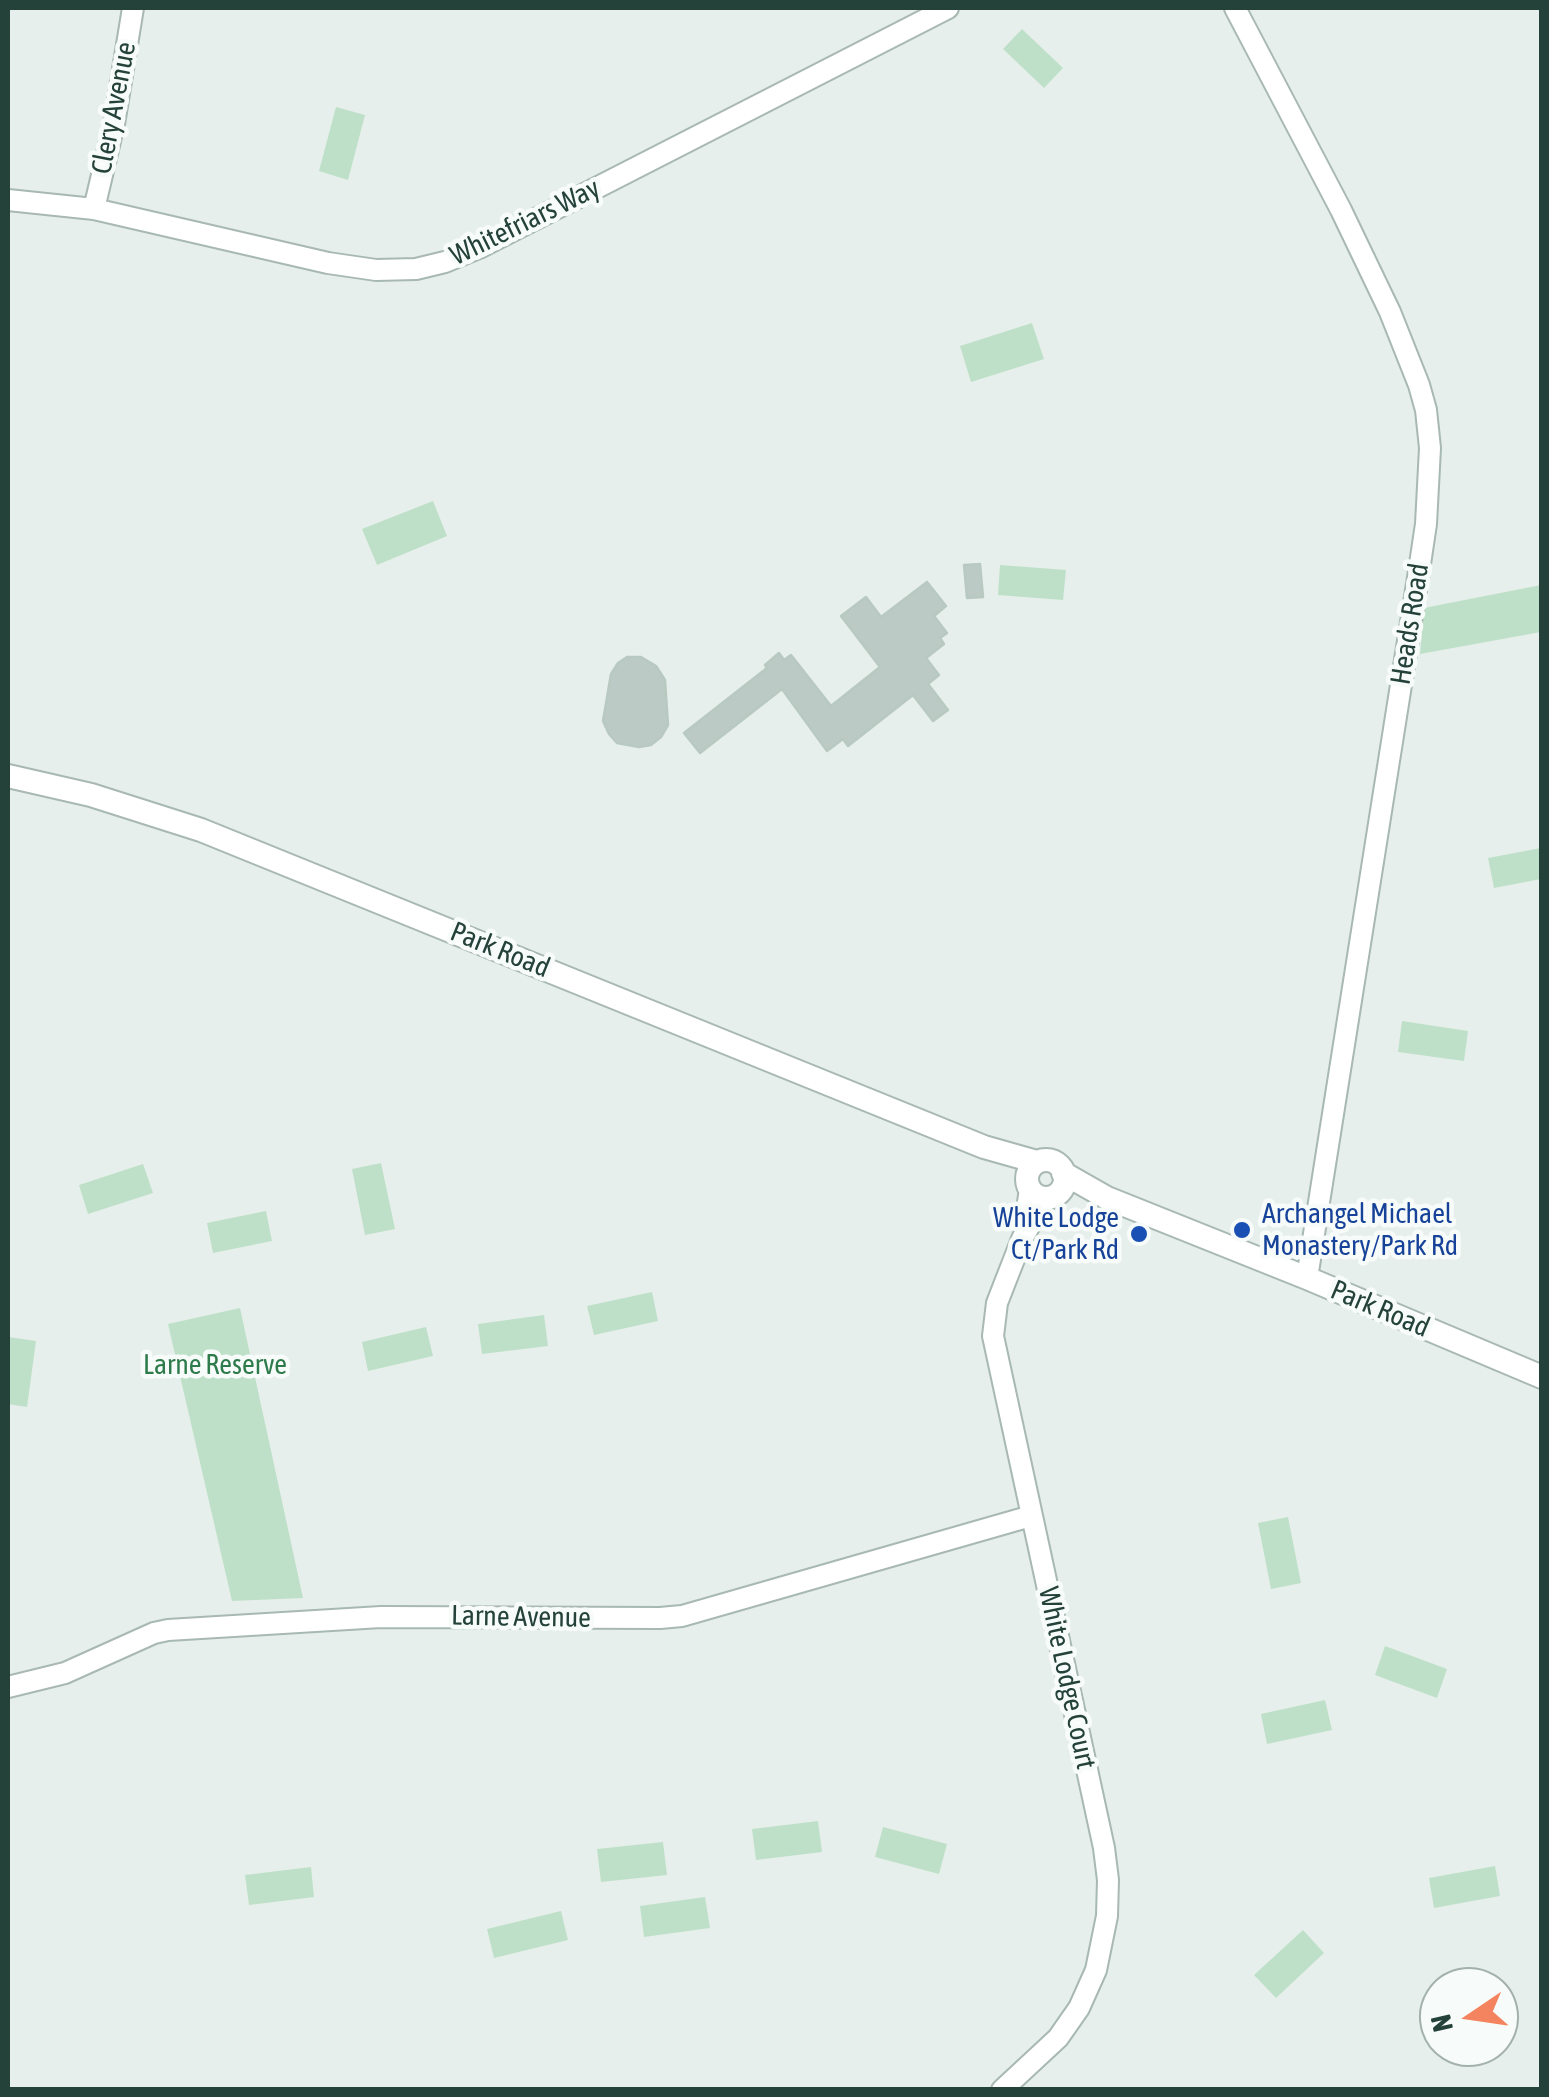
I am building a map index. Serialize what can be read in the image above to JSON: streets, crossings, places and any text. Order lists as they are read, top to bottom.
{
  "streets": {
    "street": [
      "Clery Avenue",
      "Whitefriars Way",
      "Heads Road",
      "Park Road",
      "Larne Avenue",
      "White Lodge Court"
    ]
  },
  "crossings": [
    ["Clery Avenue", "Whitefriars Way"],
    ["Heads Road", "Park Road"],
    ["Park Road", "White Lodge Court"],
    ["Larne Avenue", "White Lodge Court"]
  ],
  "parks": ["Larne Reserve"],
  "places": ["Archangel Michael Monastery/Park Rd", "White Lodge Ct/Park Rd"],
  "north": "left"
}
